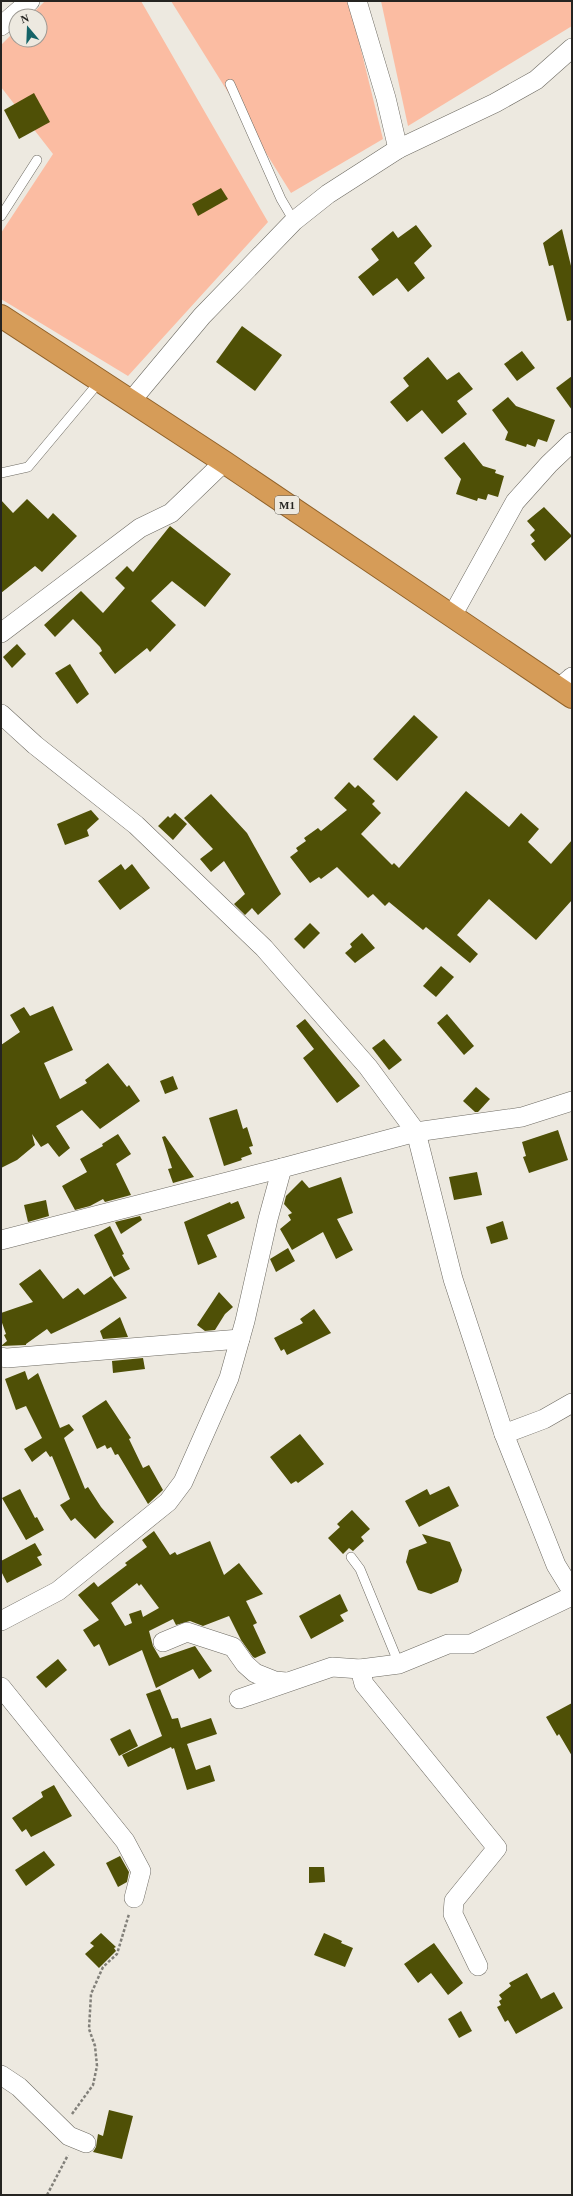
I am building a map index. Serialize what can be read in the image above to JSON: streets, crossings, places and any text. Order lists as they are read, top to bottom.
{
  "streets": {
    "highway": ["M1"]
  },
  "north": "top"
}
